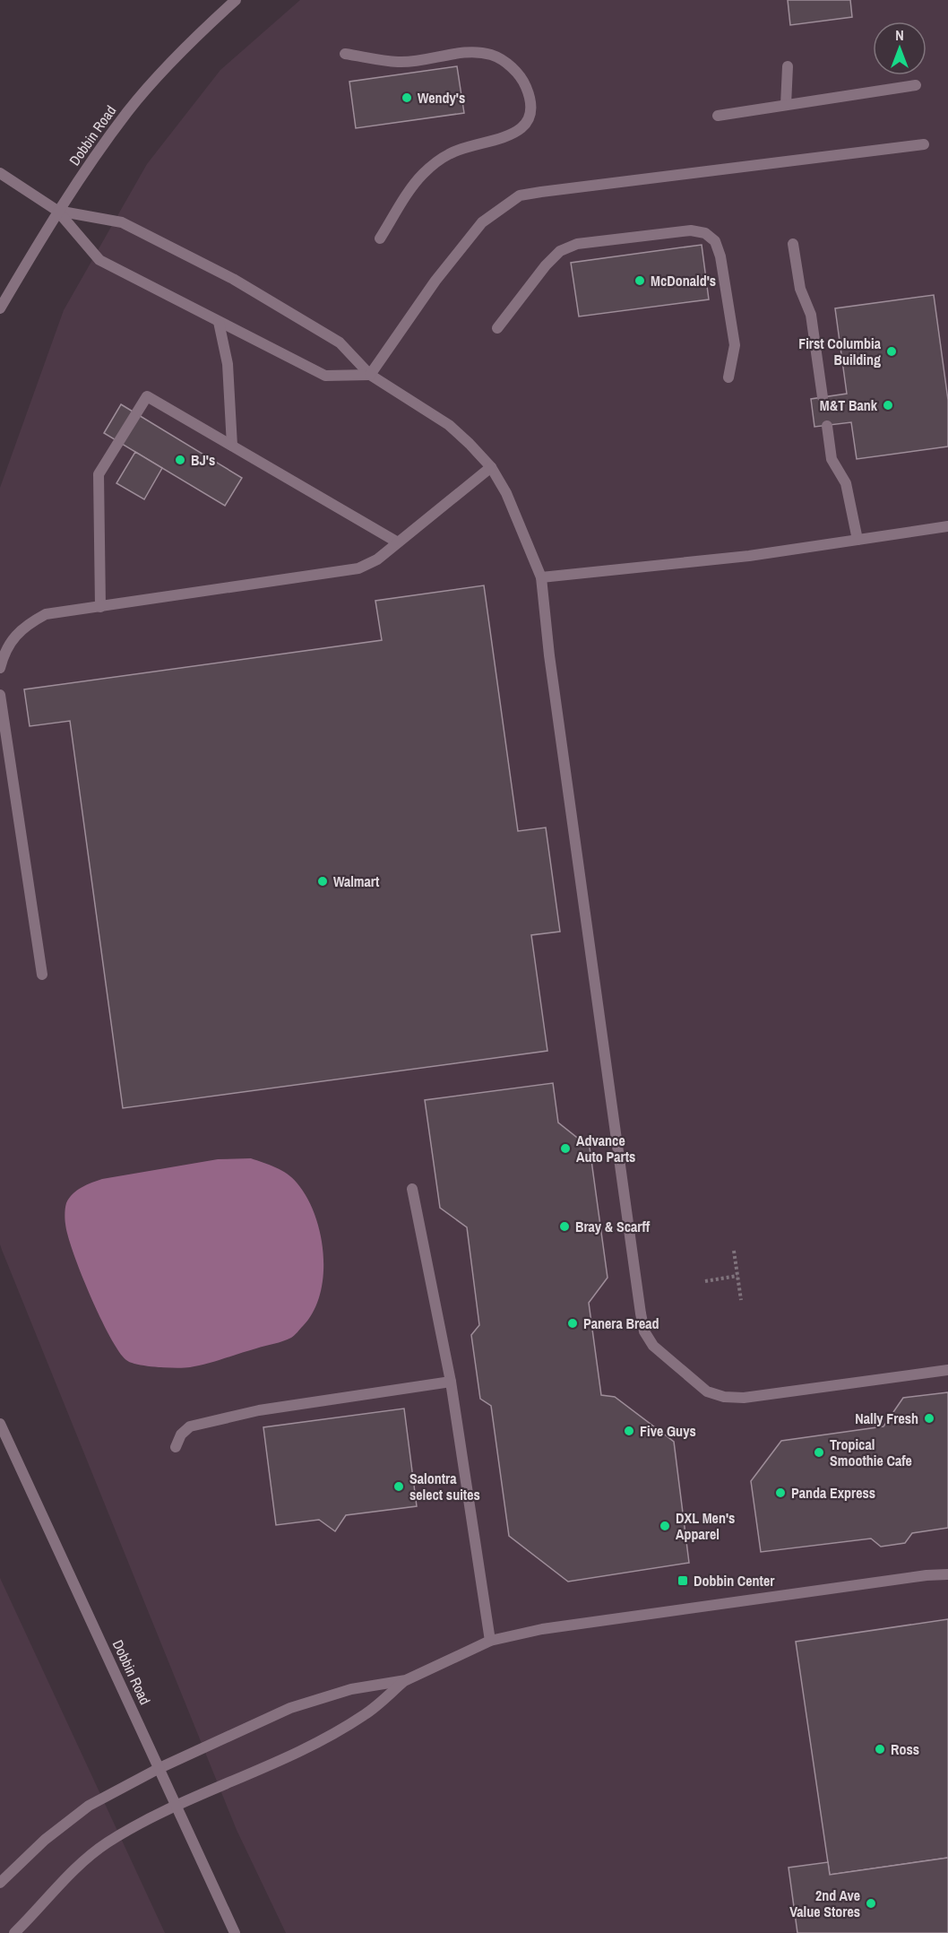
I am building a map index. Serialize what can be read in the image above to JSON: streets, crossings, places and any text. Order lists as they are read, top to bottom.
{
  "streets": {
    "street": ["Dobbin Road"]
  },
  "places": {
    "other": [
      "Wendy's",
      "McDonald's",
      "First Columbia Building",
      "M&T Bank",
      "BJ's",
      "Walmart",
      "Advance Auto Parts",
      "Bray & Scarff",
      "Panera Bread",
      "Nally Fresh",
      "Five Guys",
      "Tropical Smoothie Cafe",
      "Salontra select suites",
      "Panda Express",
      "DXL Men's Apparel",
      "Ross",
      "2nd Ave Value Stores"
    ],
    "transit": ["Dobbin Center"]
  },
  "north": "top"
}
